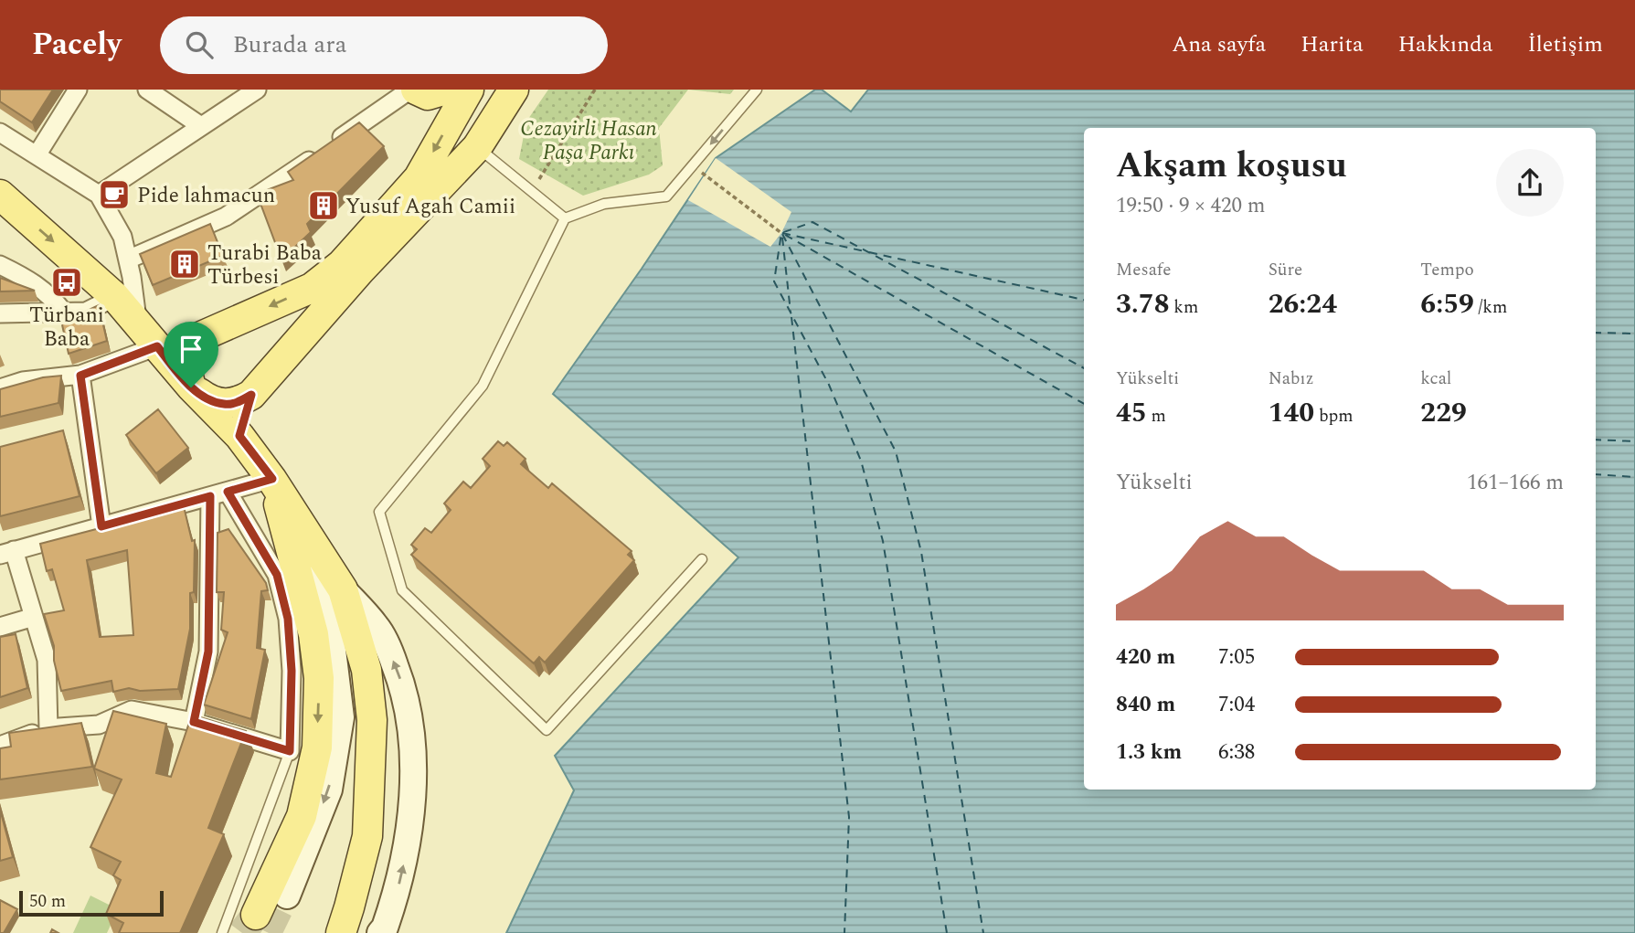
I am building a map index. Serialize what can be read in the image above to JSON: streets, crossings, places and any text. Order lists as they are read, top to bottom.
{
  "parks": ["Cezayirli Hasan Paşa Parkı"],
  "places": {
    "cafe": ["Pide lahmacun"],
    "building": ["Yusuf Agah Camii", "Turabi Baba Türbesi"],
    "bus stop": ["Türbani Baba"]
  },
  "scale_bar": "50 m",
  "page": {
    "header": "Pacely",
    "search": "Burada ara",
    "nav": [
      "Ana sayfa",
      "Harita",
      "Hakkında",
      "İletişim"
    ],
    "heading": ["Akşam koşusu", "19:50 · 9 × 420 m"],
    "stats": [
      ["Mesafe", "3.78 km"],
      ["Süre", "26:24"],
      ["Tempo", "6:59 /km"],
      ["Yükselti", "45 m"],
      ["Nabız", "140 bpm"],
      ["kcal", "229"]
    ],
    "chart": ["Yükselti", "161–166 m"],
    "list": [
      {
        "name": "420 m",
        "note": "7:05"
      },
      {
        "name": "840 m",
        "note": "7:04"
      },
      {
        "name": "1.3 km",
        "note": "6:38"
      }
    ],
    "scale": "50 m"
  }
}
